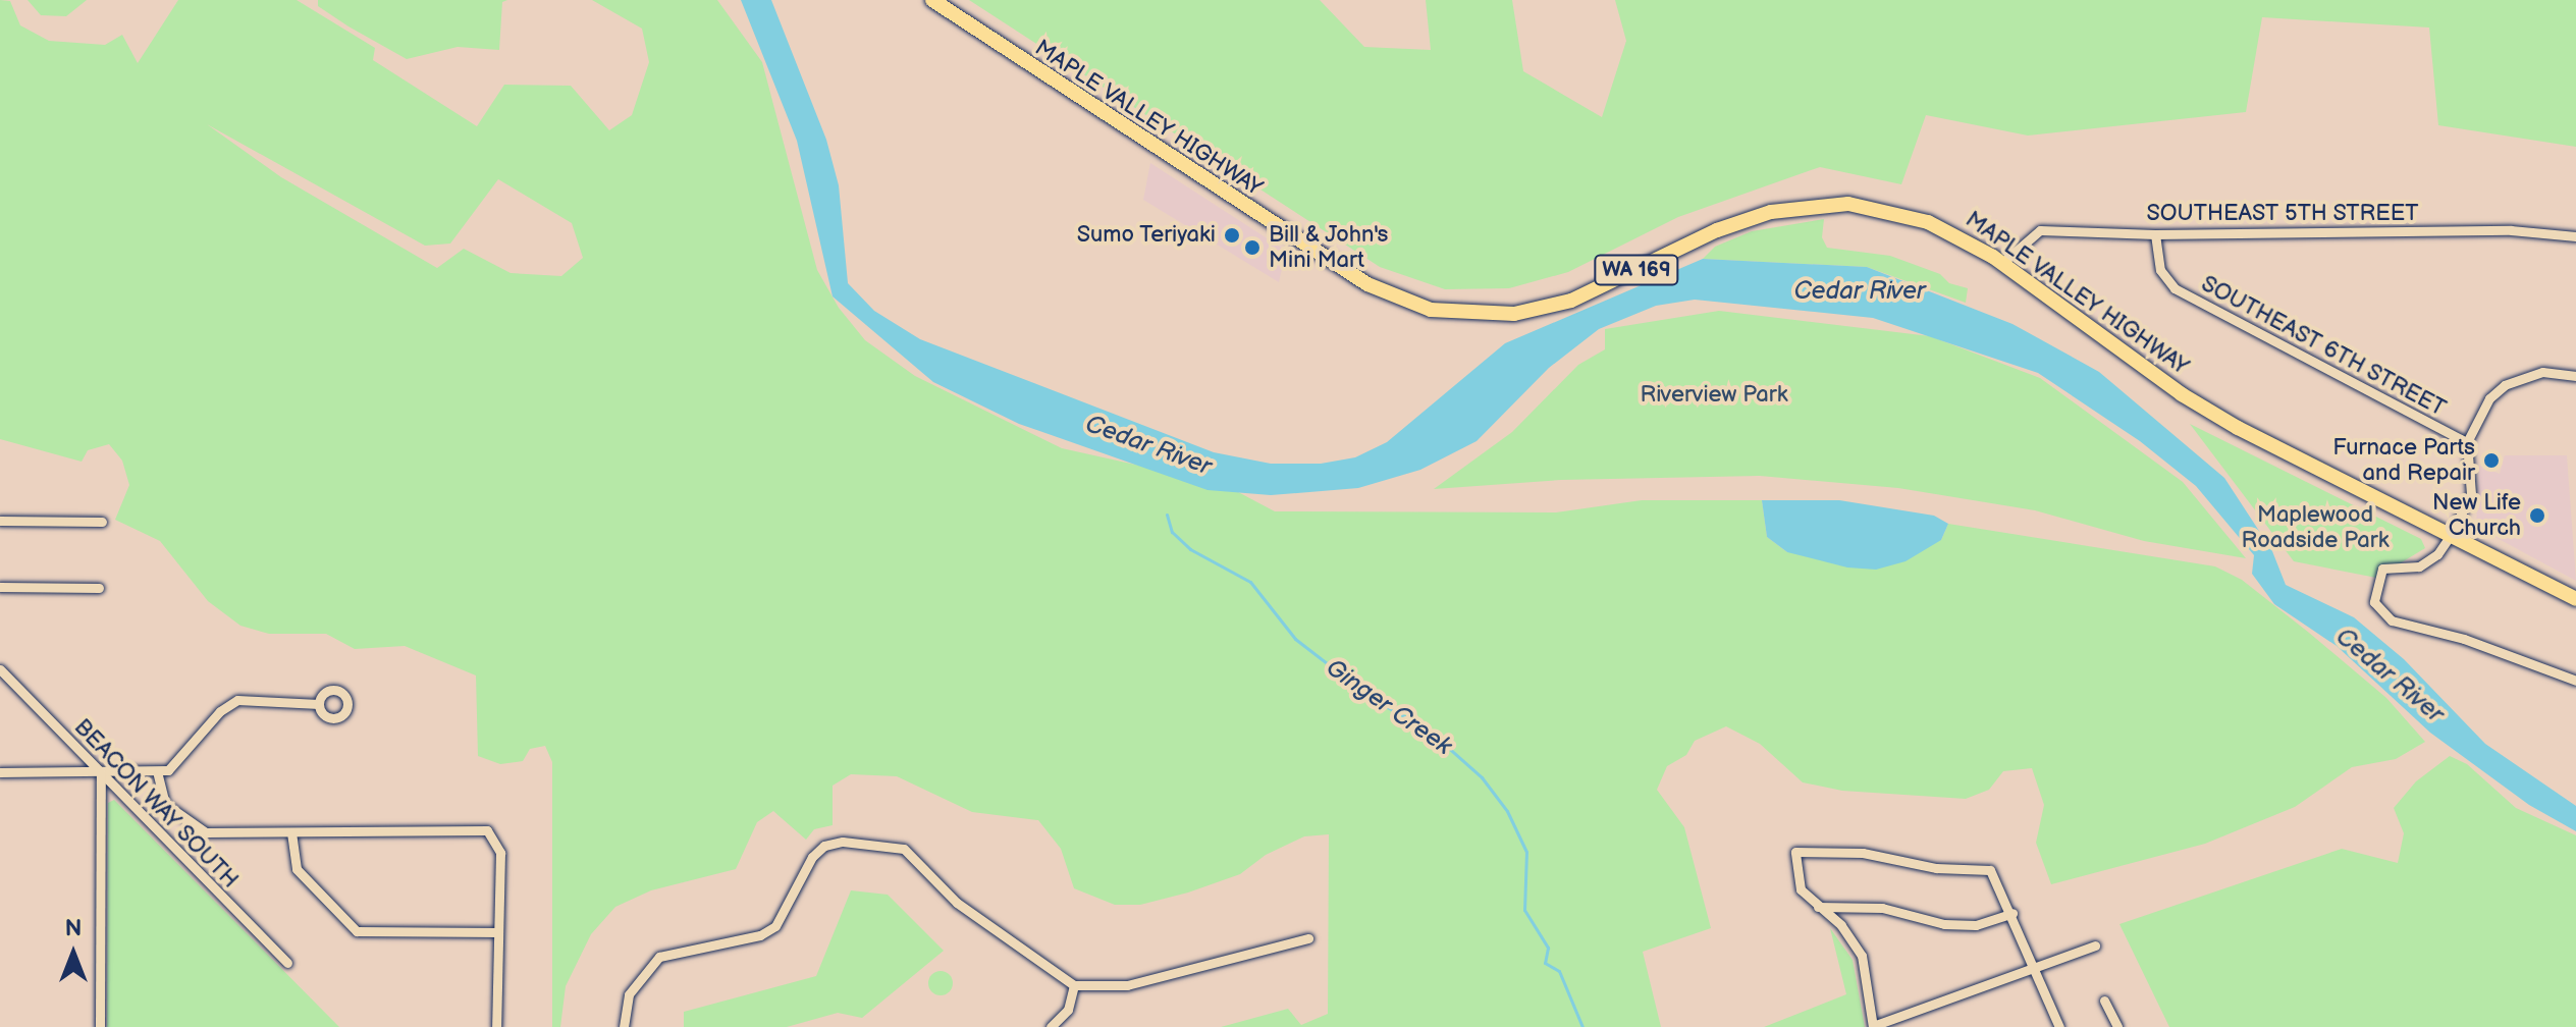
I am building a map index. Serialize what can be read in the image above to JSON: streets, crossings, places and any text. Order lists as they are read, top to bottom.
{
  "streets": {
    "main road": ["MAPLE VALLEY HIGHWAY", "WA 169"],
    "street": ["SOUTHEAST 5TH STREET", "SOUTHEAST 6TH STREET", "BEACON WAY SOUTH"]
  },
  "crossings": [
    ["MAPLE VALLEY HIGHWAY", "SOUTHEAST 5TH STREET"],
    ["SOUTHEAST 5TH STREET", "SOUTHEAST 6TH STREET"]
  ],
  "water": ["Cedar River", "Ginger Creek"],
  "parks": ["Riverview Park", "Maplewood Roadside Park"],
  "places": [
    "Sumo Teriyaki",
    "Bill & John's Mini Mart",
    "Furnace Parts and Repair",
    "New Life Church"
  ],
  "north": "top"
}
